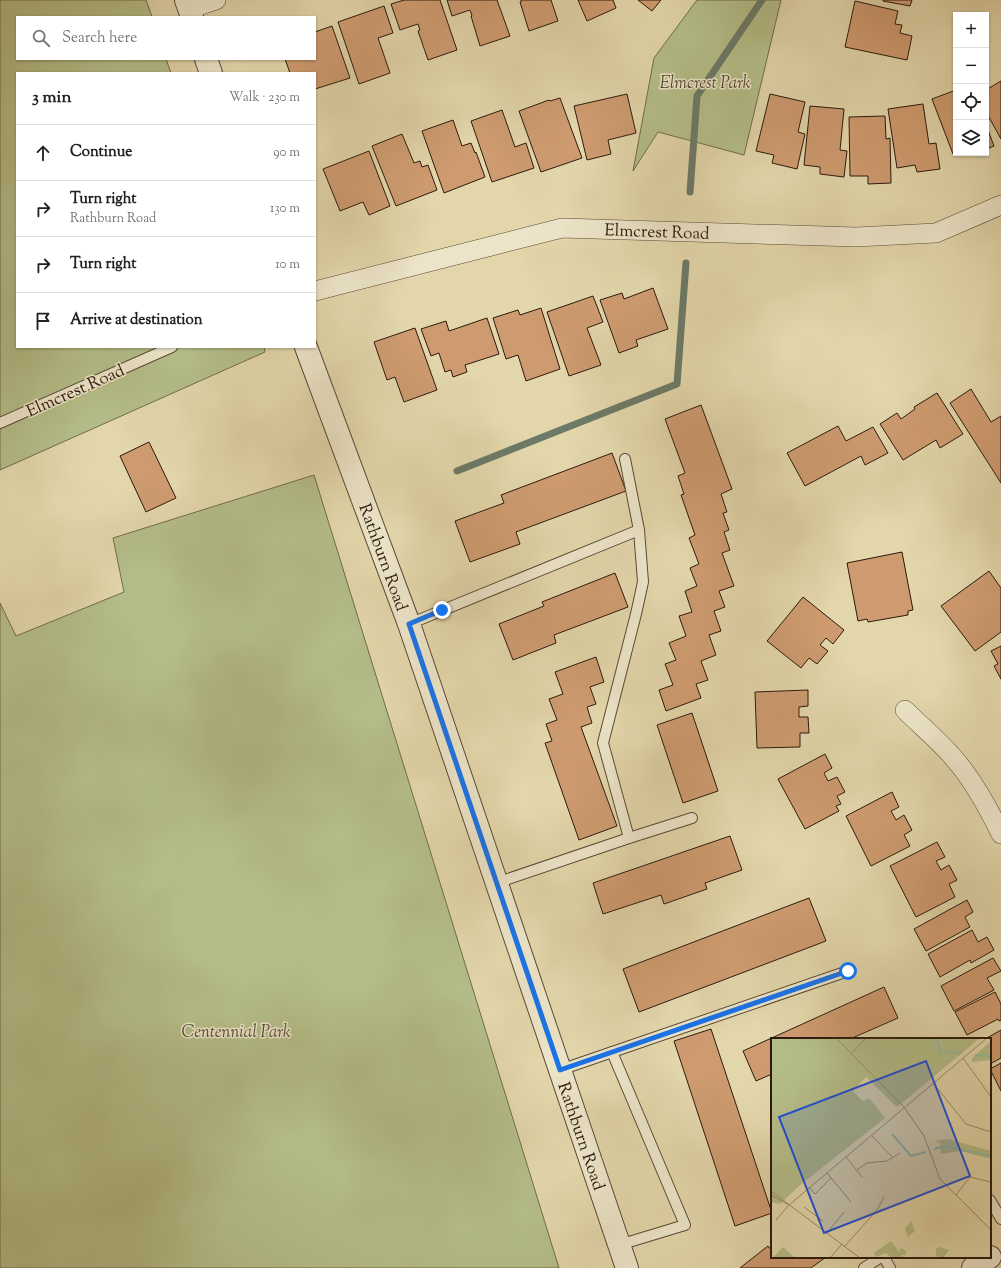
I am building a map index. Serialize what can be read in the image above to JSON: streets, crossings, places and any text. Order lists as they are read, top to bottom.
{
  "streets": {
    "street": ["Elmcrest Road", "Rathburn Road"]
  },
  "parks": ["Elmcrest Park", "Centennial Park"],
  "page": {
    "map_buttons": ["+", "−"],
    "search": "Search here",
    "heading": ["3 min", "Walk · 230 m"],
    "list": [
      ["Continue", "90 m"],
      ["Turn right", "Rathburn Road", "130 m"],
      ["Turn right", "10 m"],
      "Arrive at destination"
    ]
  }
}
